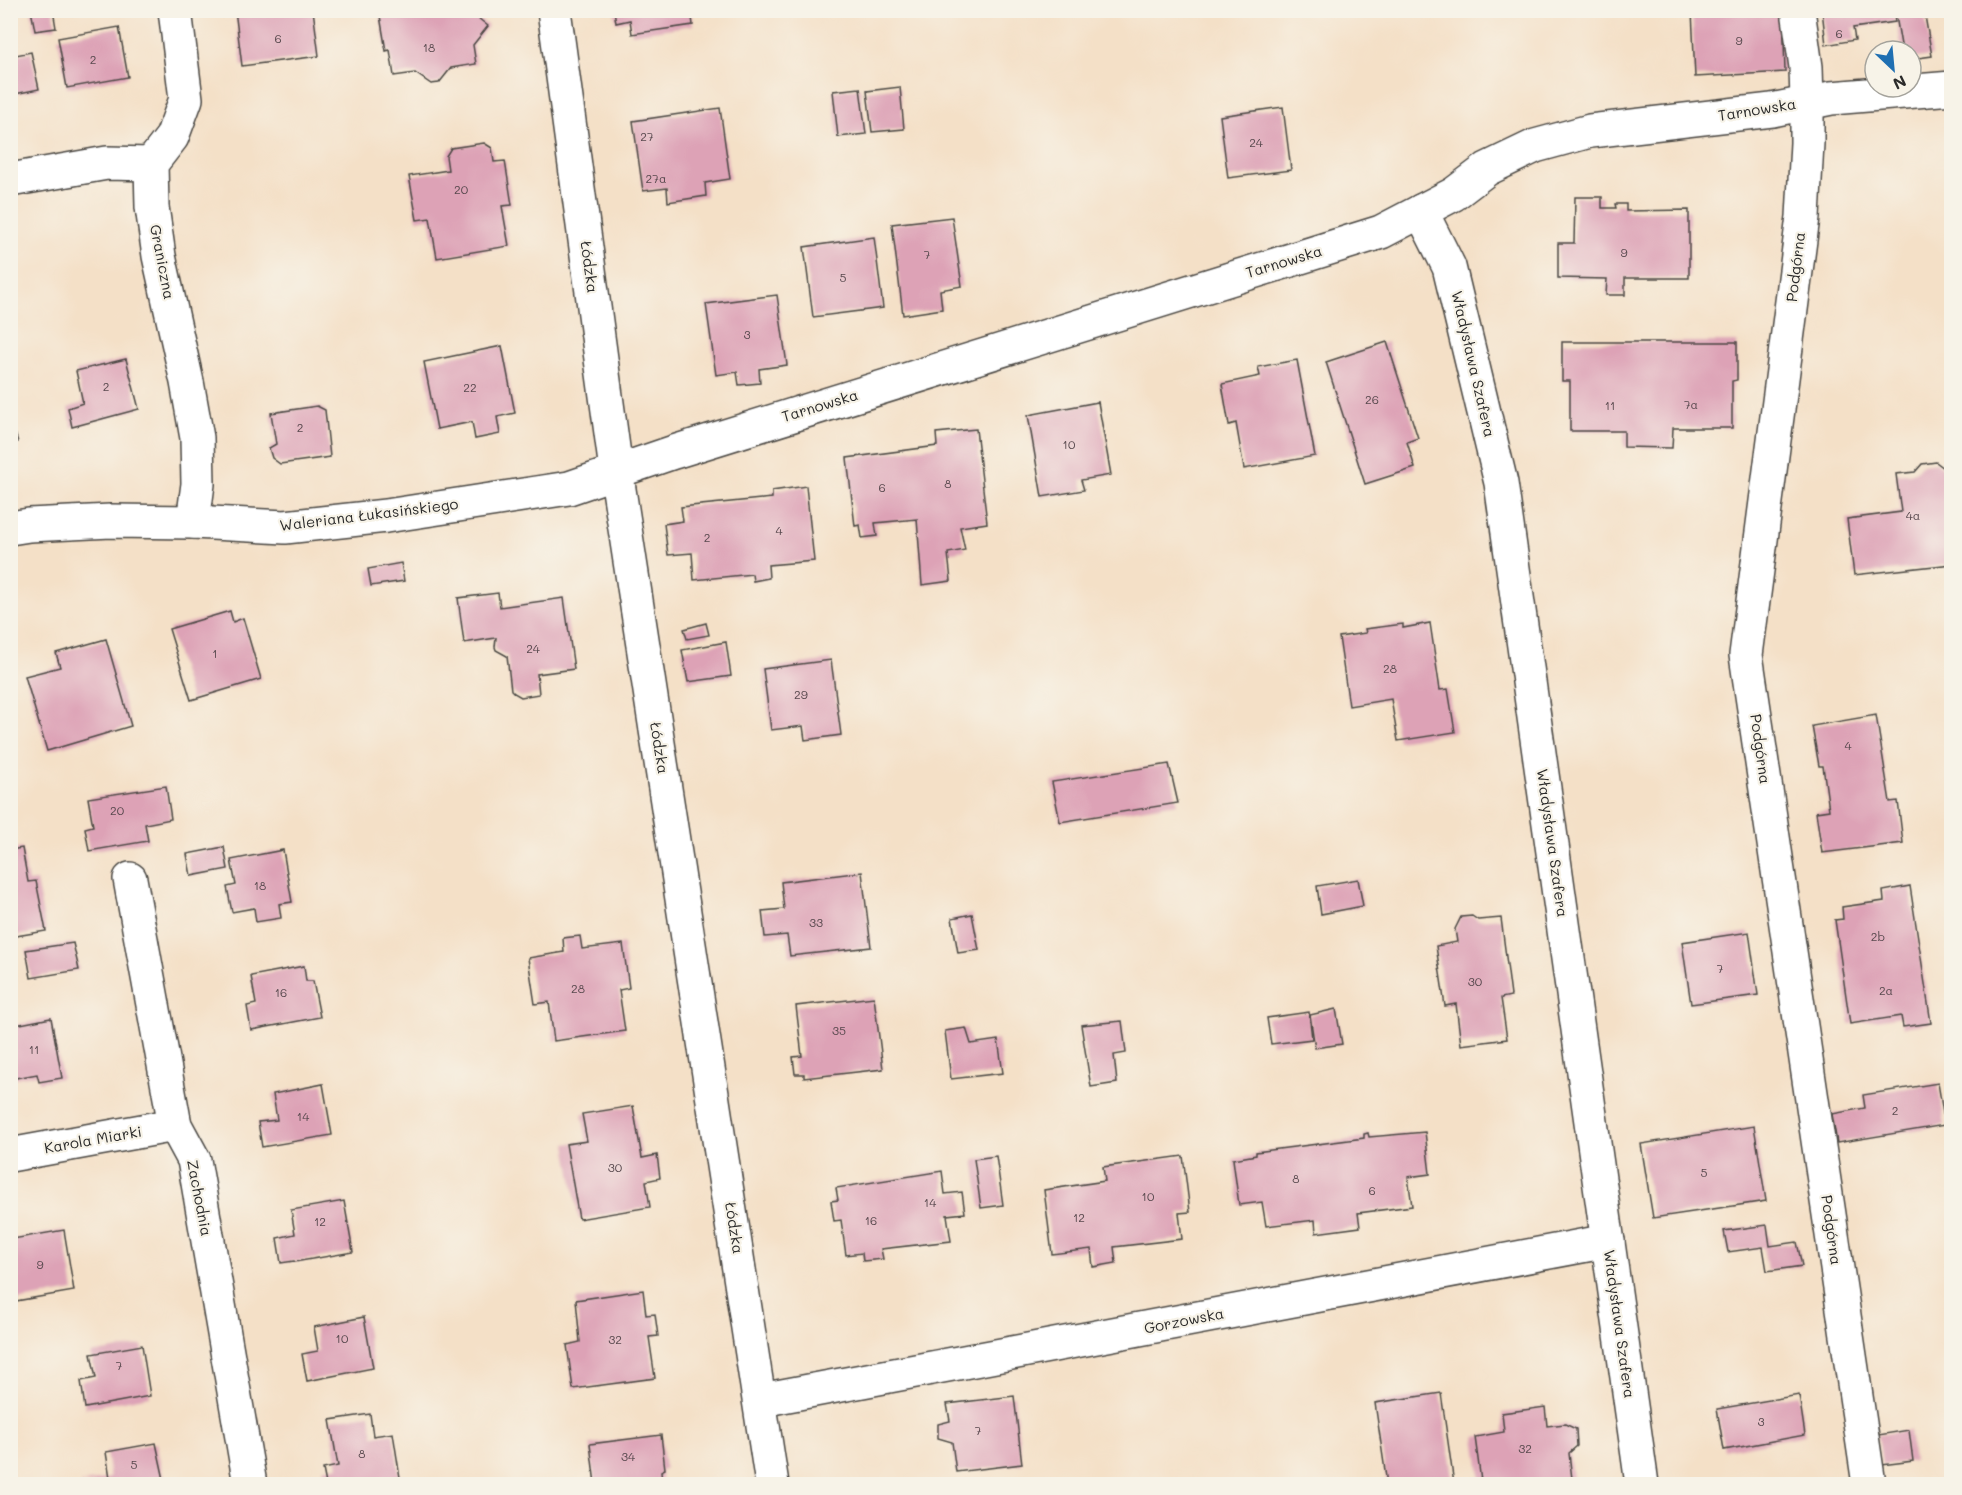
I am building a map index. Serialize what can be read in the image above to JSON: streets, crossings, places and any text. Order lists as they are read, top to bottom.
{
  "streets": {
    "street": [
      "Tarnowska",
      "Graniczna",
      "Łódzka",
      "Podgórna",
      "Władysława Szafera",
      "Waleriana Łukasińskiego",
      "Karola Miarki",
      "Zachodnia",
      "Gorzowska"
    ]
  },
  "crossings": [
    ["Tarnowska", "Łódzka"],
    ["Tarnowska", "Podgórna"],
    ["Tarnowska", "Władysława Szafera"],
    ["Tarnowska", "Waleriana Łukasińskiego"],
    ["Graniczna", "Waleriana Łukasińskiego"],
    ["Łódzka", "Waleriana Łukasińskiego"],
    ["Łódzka", "Gorzowska"],
    ["Władysława Szafera", "Gorzowska"],
    ["Karola Miarki", "Zachodnia"]
  ],
  "house_numbers": [
    "6",
    "6",
    "9",
    "18",
    "2",
    "27",
    "24",
    "27a",
    "20",
    "9",
    "7",
    "5",
    "3",
    "2",
    "22",
    "26",
    "7a",
    "11",
    "2",
    "10",
    "8",
    "6",
    "4a",
    "4",
    "2",
    "24",
    "1",
    "28",
    "29",
    "4",
    "20",
    "18",
    "33",
    "2b",
    "7",
    "30",
    "28",
    "2a",
    "16",
    "35",
    "11",
    "2",
    "14",
    "30",
    "5",
    "8",
    "6",
    "10",
    "14",
    "12",
    "16",
    "12",
    "9",
    "10",
    "32",
    "7",
    "3",
    "7",
    "32",
    "8",
    "34",
    "5"
  ],
  "north": "bottom right"
}
